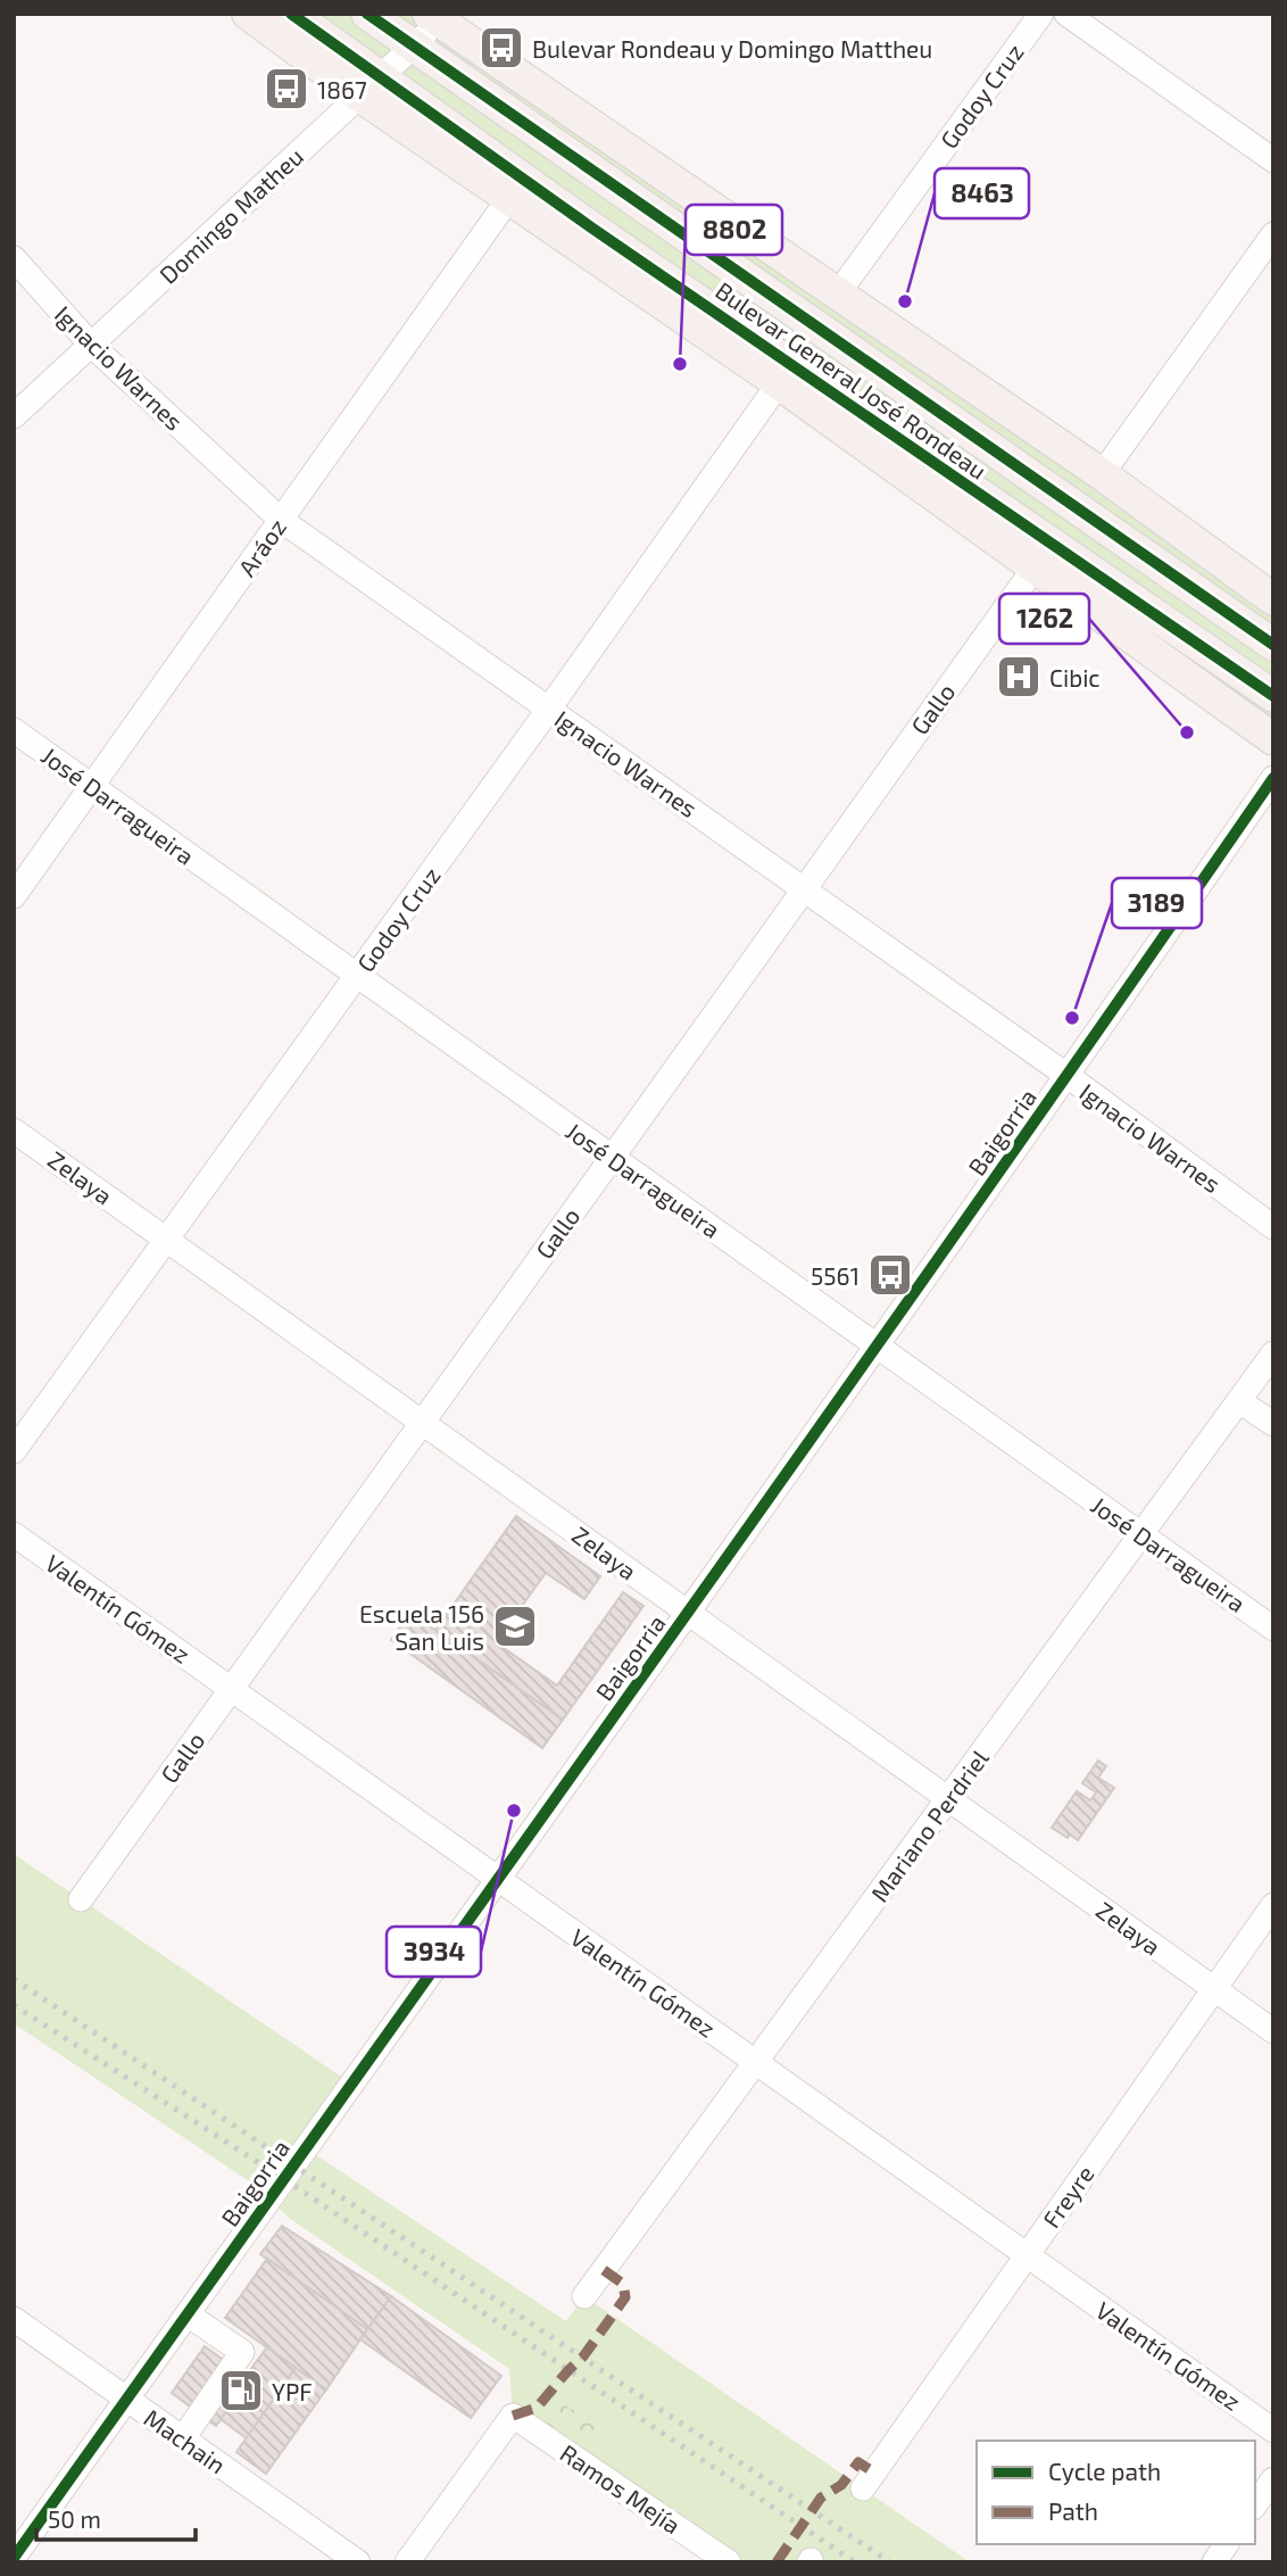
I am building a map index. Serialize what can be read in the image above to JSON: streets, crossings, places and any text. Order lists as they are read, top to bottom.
{
  "streets": {
    "main road": ["Bulevar General José Rondeau"],
    "street": [
      "Godoy Cruz",
      "Domingo Matheu",
      "Ignacio Warnes",
      "Aráoz",
      "Gallo",
      "José Darragueira",
      "Baigorria",
      "Zelaya",
      "Valentín Gómez",
      "Mariano Perdriel",
      "Freyre",
      "Machain",
      "Ramos Mejía"
    ]
  },
  "crossings": [
    ["Godoy Cruz", "Ignacio Warnes"],
    ["Godoy Cruz", "Bulevar General José Rondeau"],
    ["Godoy Cruz", "José Darragueira"],
    ["Godoy Cruz", "Zelaya"],
    ["Domingo Matheu", "Ignacio Warnes"],
    ["Domingo Matheu", "Bulevar General José Rondeau"],
    ["Ignacio Warnes", "Aráoz"],
    ["Ignacio Warnes", "Gallo"],
    ["Ignacio Warnes", "Baigorria"],
    ["Bulevar General José Rondeau", "Aráoz"],
    ["Bulevar General José Rondeau", "Gallo"],
    ["Aráoz", "José Darragueira"],
    ["Gallo", "José Darragueira"],
    ["Gallo", "Zelaya"],
    ["Gallo", "Valentín Gómez"],
    ["José Darragueira", "Baigorria"],
    ["José Darragueira", "Mariano Perdriel"],
    ["Baigorria", "Zelaya"],
    ["Baigorria", "Valentín Gómez"],
    ["Baigorria", "Machain"],
    ["Zelaya", "Mariano Perdriel"],
    ["Zelaya", "Freyre"],
    ["Valentín Gómez", "Mariano Perdriel"],
    ["Valentín Gómez", "Freyre"]
  ],
  "places": {
    "bus stop": ["Bulevar Rondeau y Domingo Mattheu", "1867", "5561"],
    "other": [
      "8463",
      "8802",
      "1262",
      "3189",
      "3934"
    ],
    "hospital": ["Cibic"],
    "school or university": ["Escuela 156 San Luis"],
    "fuel station": ["YPF"]
  },
  "legend": ["Cycle path", "Path"],
  "scale_bar": "50 m"
}
